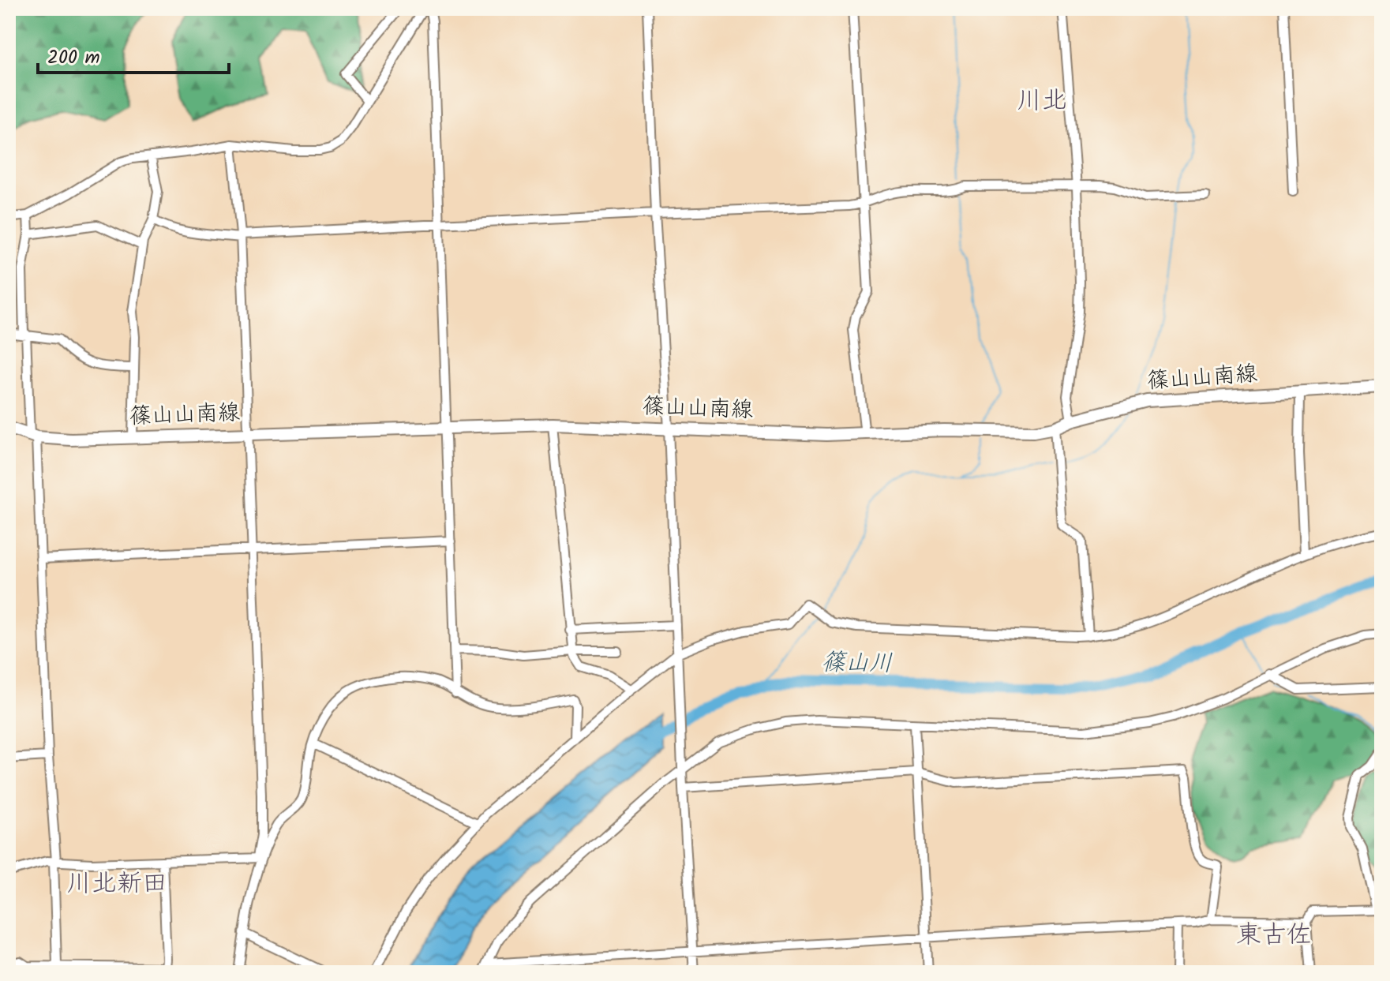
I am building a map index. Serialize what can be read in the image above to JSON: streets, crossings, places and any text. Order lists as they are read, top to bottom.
{
  "streets": {
    "main road": ["篠山山南線"]
  },
  "districts": ["川北", "川北新田", "東古佐"],
  "water": ["篠山川"],
  "scale_bar": "200 m"
}
